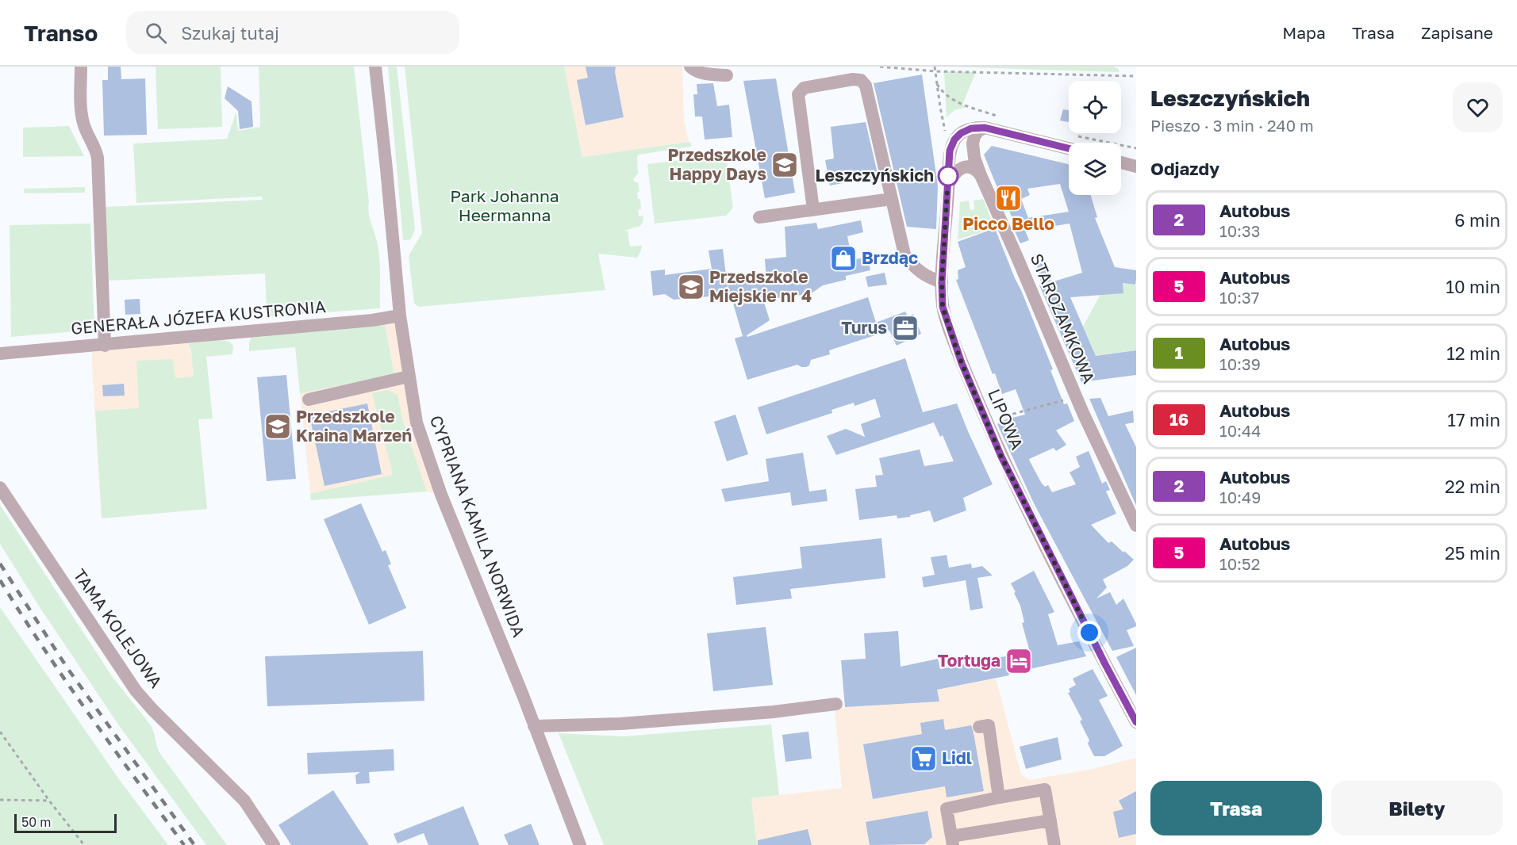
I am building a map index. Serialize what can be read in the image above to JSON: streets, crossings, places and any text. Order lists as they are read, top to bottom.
{
  "streets": {
    "street": [
      "GENERAŁA JÓZEFA KUSTRONIA",
      "STAROZAMKOWA",
      "LIPOWA",
      "CYPRIANA KAMILA NORWIDA",
      "TAMA KOLEJOWA"
    ]
  },
  "crossings": [
    ["GENERAŁA JÓZEFA KUSTRONIA", "CYPRIANA KAMILA NORWIDA"]
  ],
  "parks": ["Park Johanna Heermanna"],
  "places": {
    "school or university": ["Przedszkole Happy Days", "Przedszkole Miejskie nr 4", "Przedszkole Kraina Marzeń"],
    "other": ["Leszczyńskich"],
    "restaurant": ["Picco Bello"],
    "shop": ["Brzdąc"],
    "office": ["Turus"],
    "hotel": ["Tortuga"],
    "supermarket": ["Lidl"]
  },
  "lines": ["bus line 2"],
  "scale_bar": "50 m",
  "page": {
    "header": "Transo",
    "search": "Szukaj tutaj",
    "nav": ["Mapa", "Trasa", "Zapisane"],
    "heading": [
      ["Leszczyńskich", "Pieszo · 3 min · 240 m"],
      "Odjazdy"
    ],
    "list": [
      {
        "mark": "2",
        "name": "Autobus",
        "note": "10:33",
        "value": "6 min"
      },
      {
        "mark": "5",
        "name": "Autobus",
        "note": "10:37",
        "value": "10 min"
      },
      {
        "mark": "1",
        "name": "Autobus",
        "note": "10:39",
        "value": "12 min"
      },
      {
        "mark": "16",
        "name": "Autobus",
        "note": "10:44",
        "value": "17 min"
      },
      {
        "mark": "2",
        "name": "Autobus",
        "note": "10:49",
        "value": "22 min"
      },
      {
        "mark": "5",
        "name": "Autobus",
        "note": "10:52",
        "value": "25 min"
      }
    ],
    "buttons": ["Trasa", "Bilety"],
    "scale": "50 m"
  }
}
